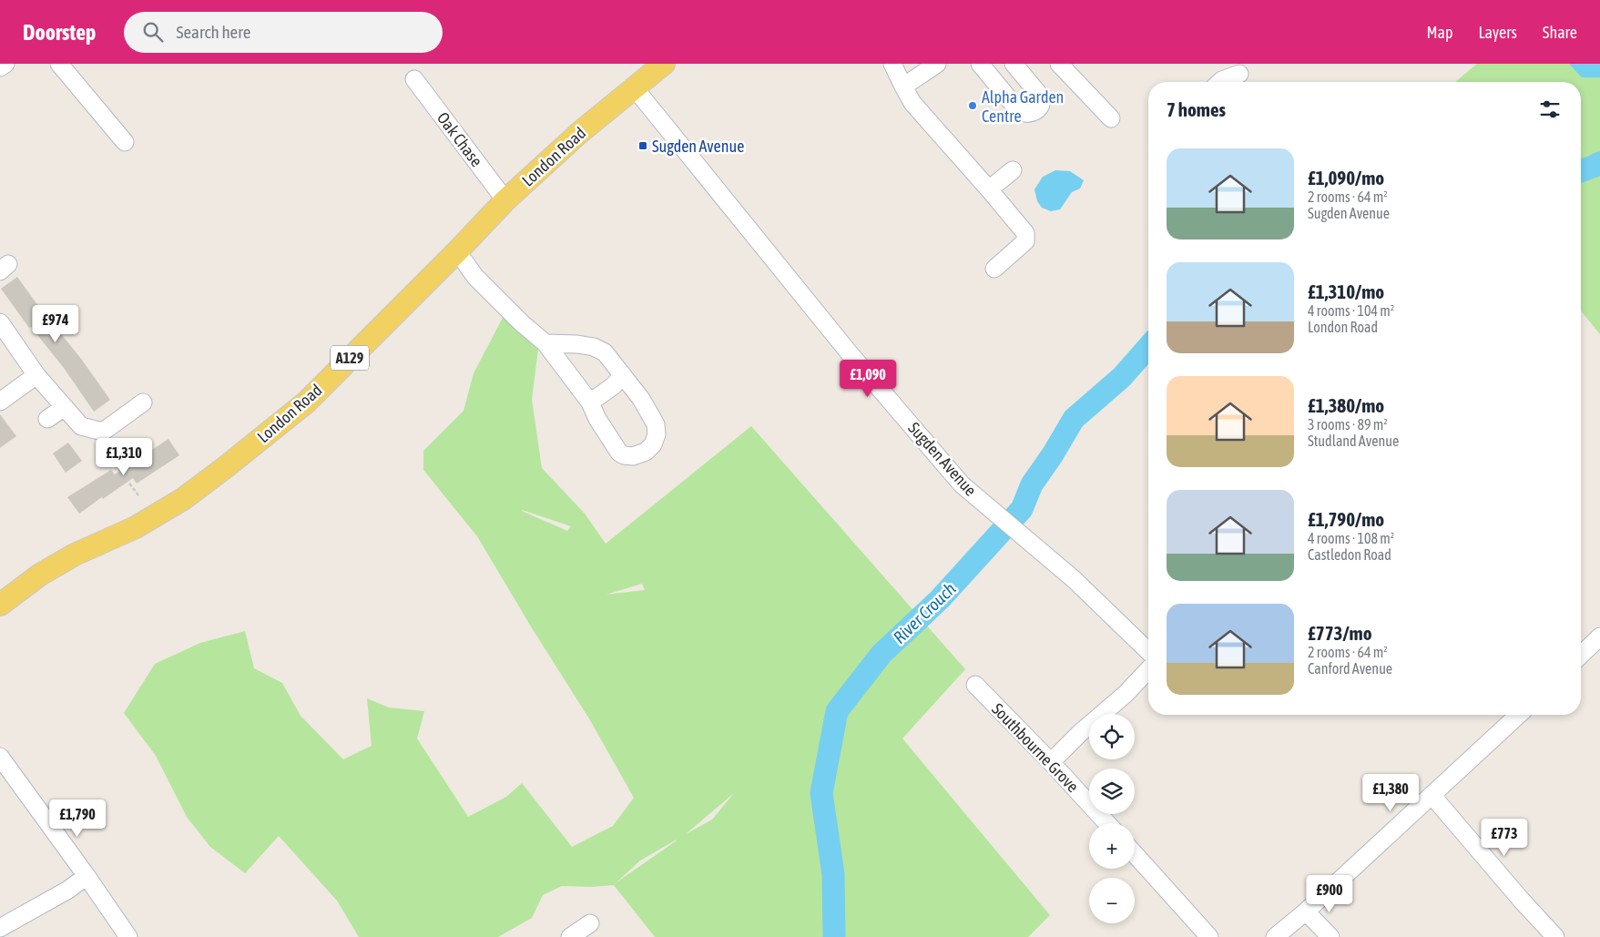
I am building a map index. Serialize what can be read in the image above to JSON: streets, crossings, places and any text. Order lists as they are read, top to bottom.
{
  "streets": {
    "main road": ["London Road", "A129"],
    "street": ["Oak Chase", "Sugden Avenue", "Southbourne Grove"]
  },
  "crossings": [
    ["Oak Chase", "London Road"],
    ["London Road", "Sugden Avenue"]
  ],
  "water": ["River Crouch"],
  "places": {
    "other": ["Alpha Garden Centre"],
    "transit": ["Sugden Avenue"]
  },
  "page": {
    "header": "Doorstep",
    "search": "Search here",
    "nav": ["Map", "Layers", "Share"],
    "heading": "7 homes",
    "list": [
      {
        "name": "£1,090/mo",
        "note": "2 rooms · 64 m² · Sugden Avenue"
      },
      {
        "name": "£1,310/mo",
        "note": "4 rooms · 104 m² · London Road"
      },
      {
        "name": "£1,380/mo",
        "note": "3 rooms · 89 m² · Studland Avenue"
      },
      {
        "name": "£1,790/mo",
        "note": "4 rooms · 108 m² · Castledon Road"
      },
      {
        "name": "£773/mo",
        "note": "2 rooms · 64 m² · Canford Avenue"
      }
    ],
    "price": [
      "£974",
      "£1,090",
      "£1,310",
      "£1,380",
      "£1,790",
      "£773",
      "£900"
    ],
    "map_buttons": ["+", "−"]
  }
}
